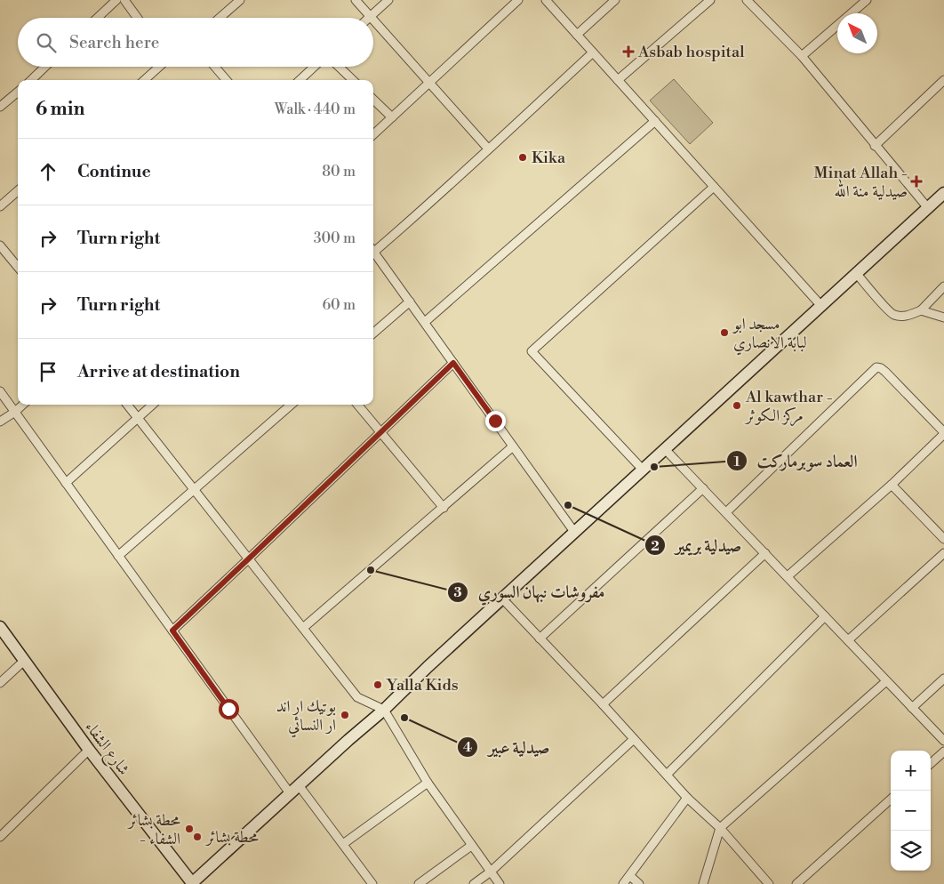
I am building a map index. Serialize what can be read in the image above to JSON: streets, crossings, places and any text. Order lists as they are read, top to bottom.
{
  "streets": {
    "street": ["شارع الشفاء"]
  },
  "places": {
    "health": ["Asbab hospital", "Minat Allah - صيدلية منة الله"],
    "other": [
      "Kika",
      "مسجد ابو لبابة الانصاري",
      "Al kawthar - مركز الكوثر",
      "العماد سوبرماركت",
      "صيدلية بريمير",
      "مفروشات نبهان السوري",
      "Yalla Kids",
      "بوتيك ار اند ار النسائي",
      "صيدلية عبير",
      "محطة بشائر - الشفاء",
      "محطة بشائر"
    ]
  },
  "north": "top left",
  "page": {
    "search": "Search here",
    "heading": ["6 min", "Walk · 440 m"],
    "list": [
      ["Continue", "80 m"],
      ["Turn right", "300 m"],
      ["Turn right", "60 m"],
      "Arrive at destination"
    ],
    "map_buttons": ["+", "−"]
  }
}
